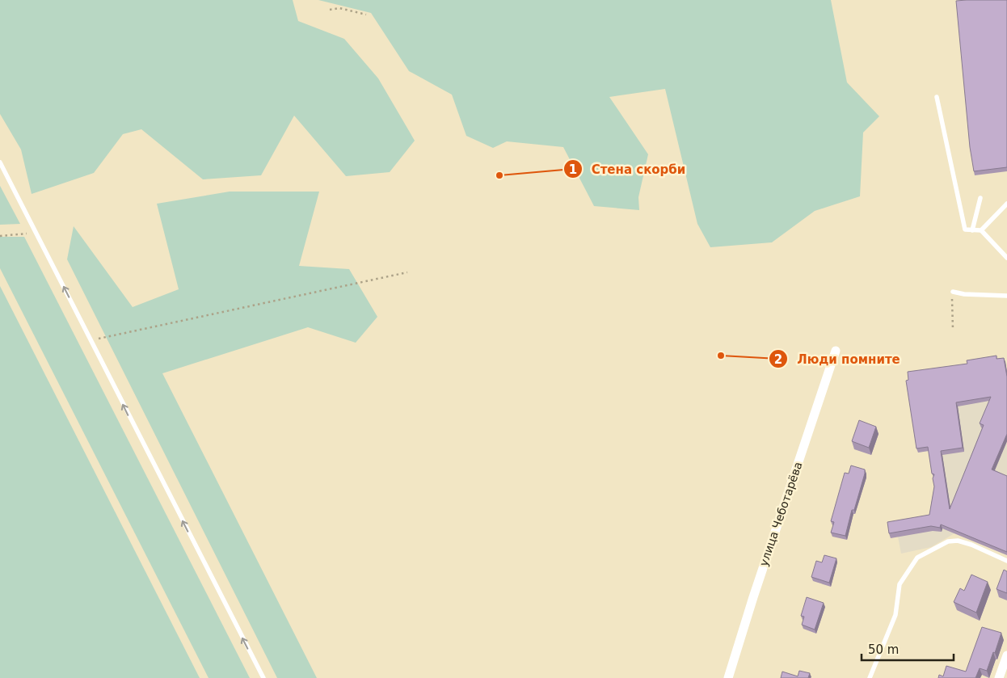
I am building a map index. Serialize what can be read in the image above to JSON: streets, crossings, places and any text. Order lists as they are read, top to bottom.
{
  "streets": {
    "street": ["улица Чеботарёва"]
  },
  "places": ["Стена скорби", "Люди помните"],
  "scale_bar": "50 m"
}
